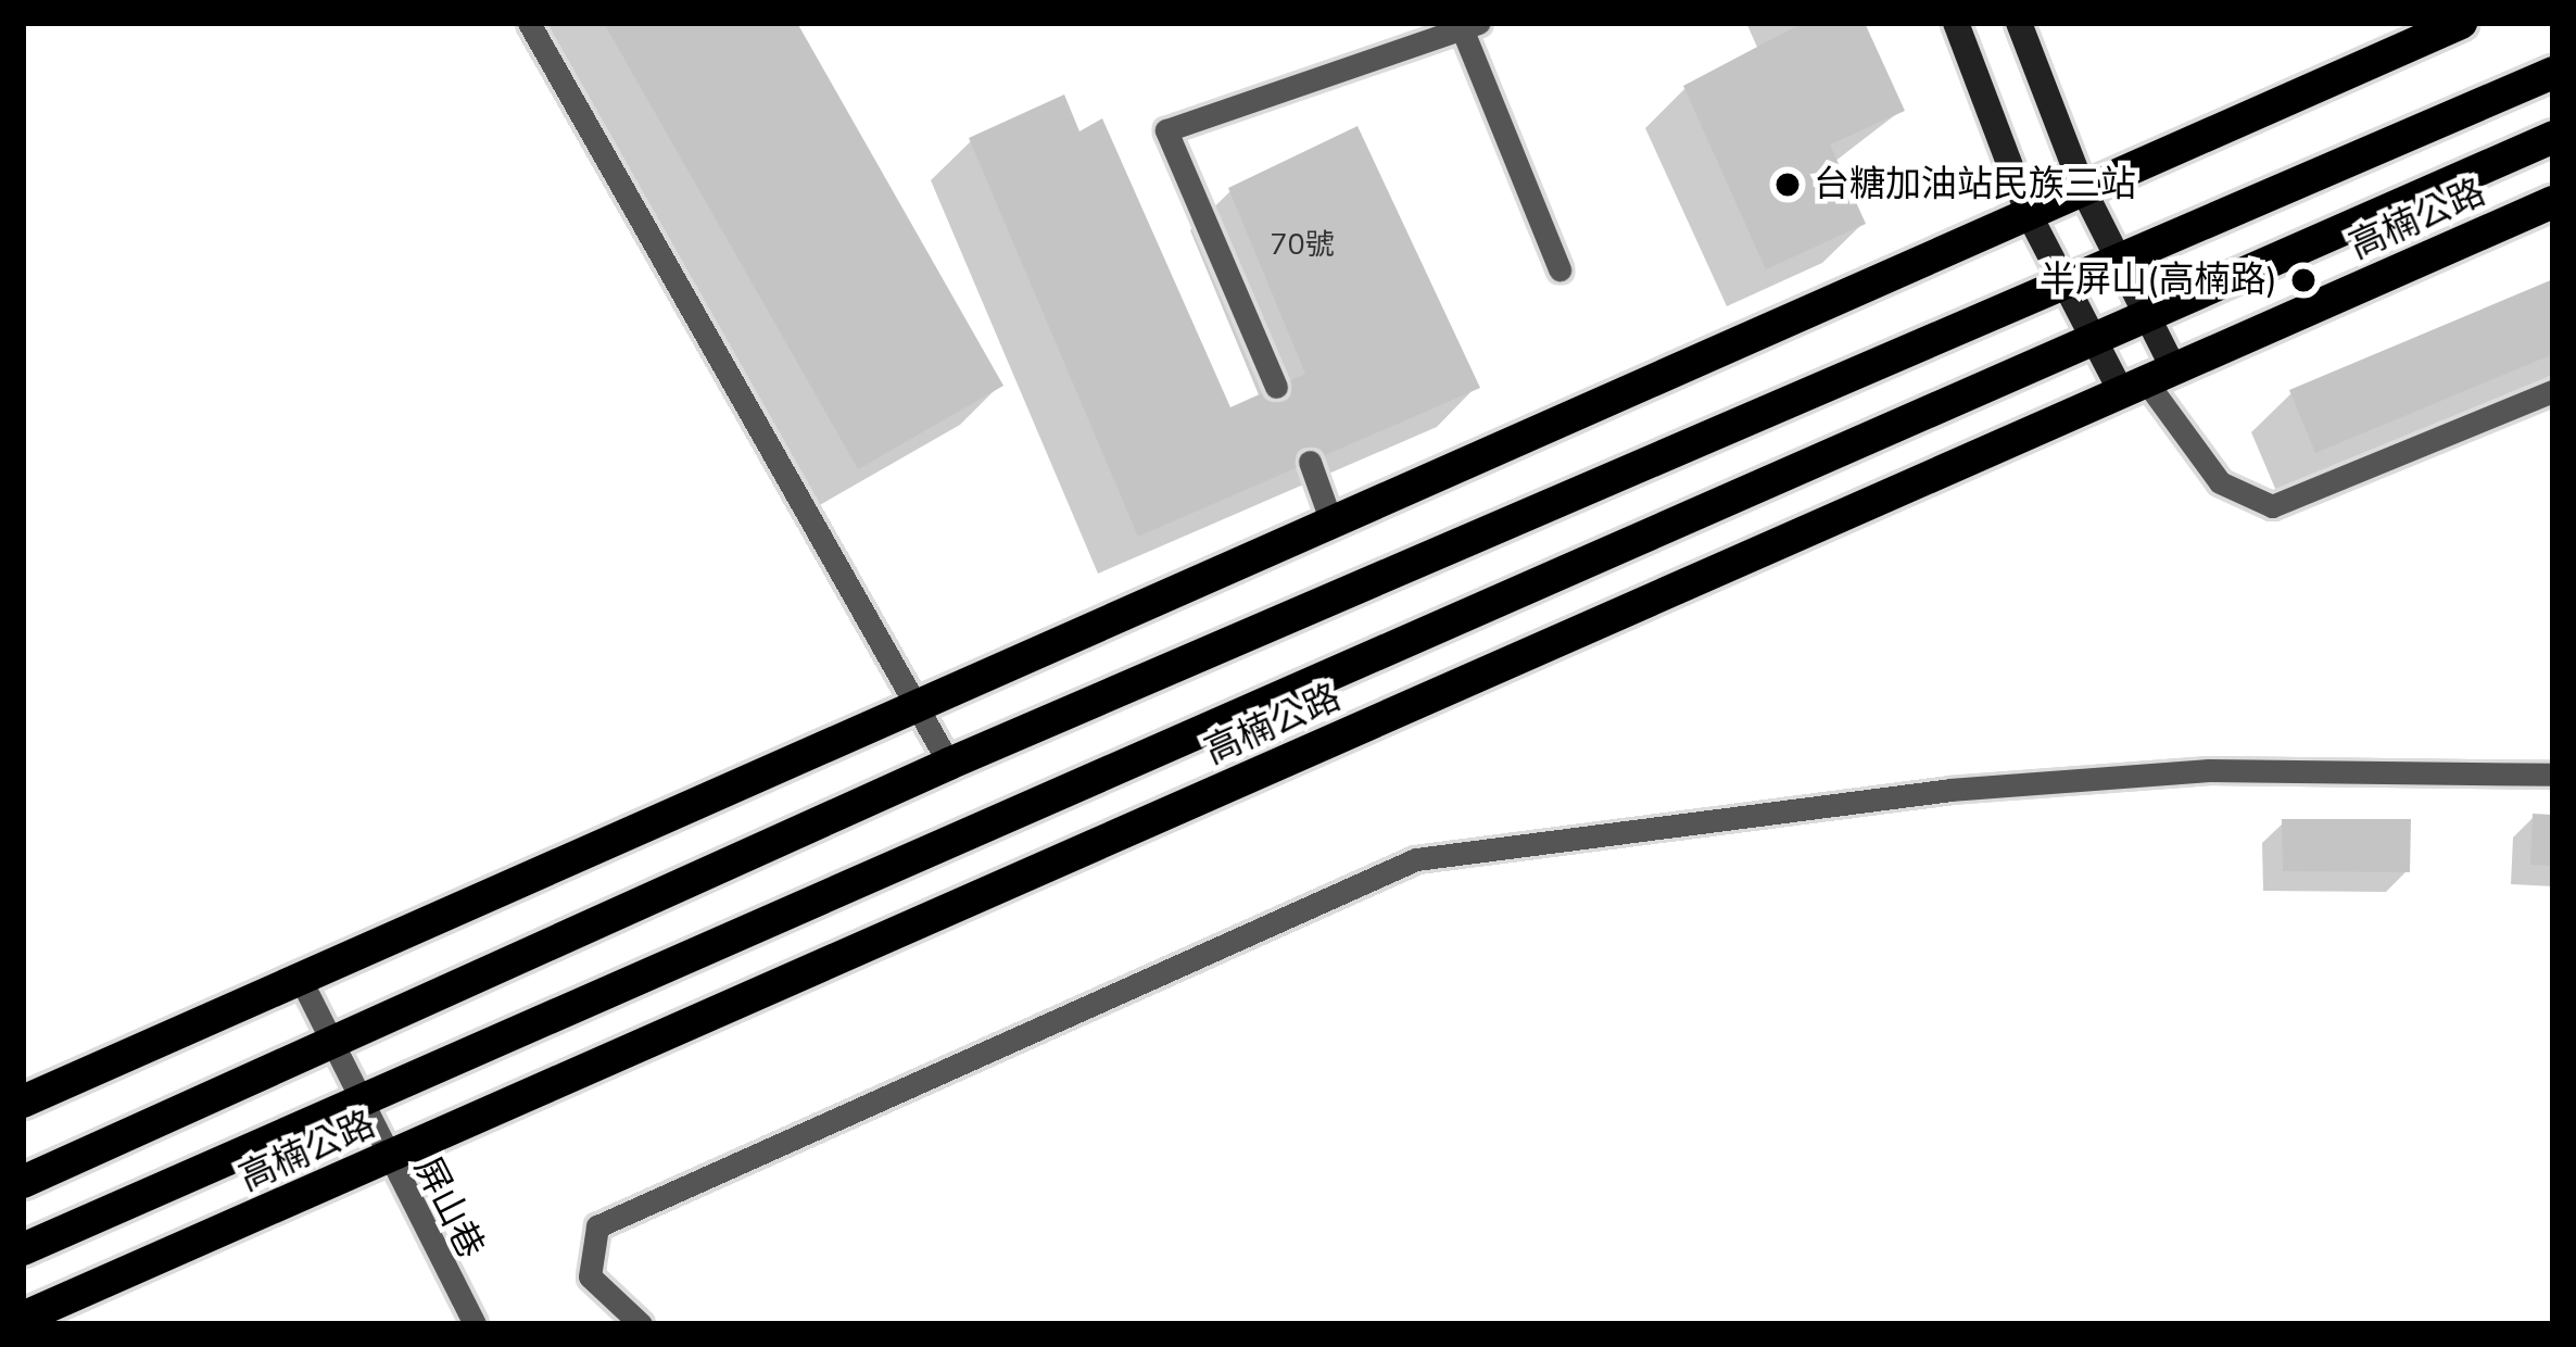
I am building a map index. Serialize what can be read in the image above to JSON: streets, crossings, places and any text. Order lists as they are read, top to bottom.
{
  "streets": {
    "main road": ["高楠公路"],
    "lane": ["屏山巷"]
  },
  "crossings": [
    ["高楠公路", "屏山巷"]
  ],
  "places": ["台糖加油站民族三站", "半屏山(高楠路)"],
  "house_numbers": ["70號"]
}
